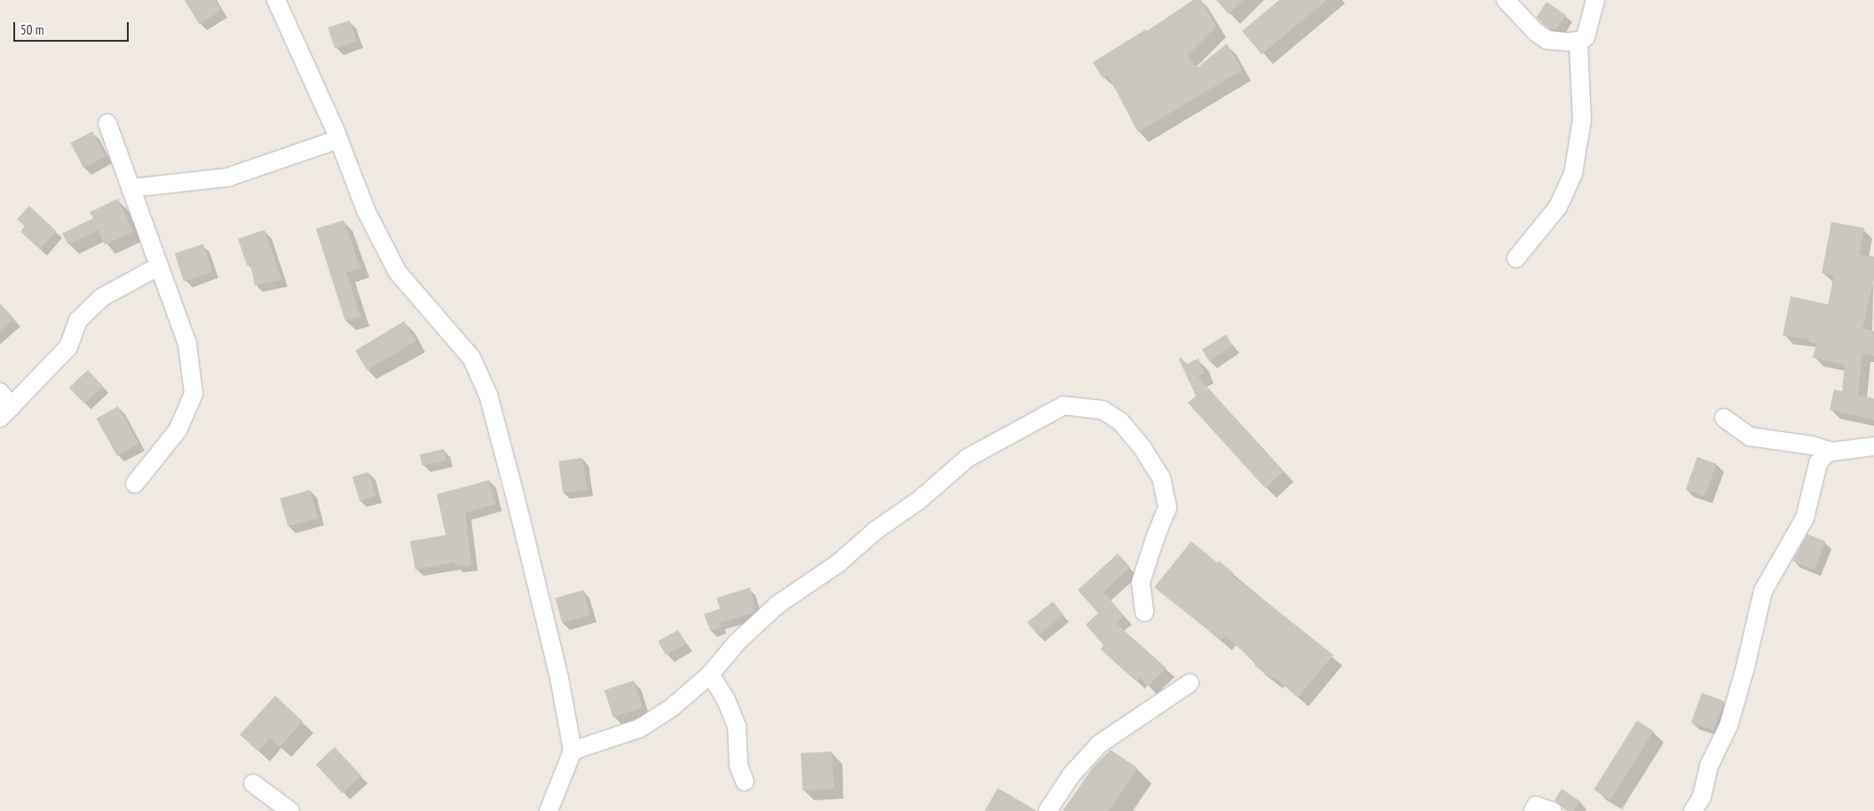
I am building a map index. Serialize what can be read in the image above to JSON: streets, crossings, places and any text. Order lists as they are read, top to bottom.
{
  "scale_bar": "50 m"
}
